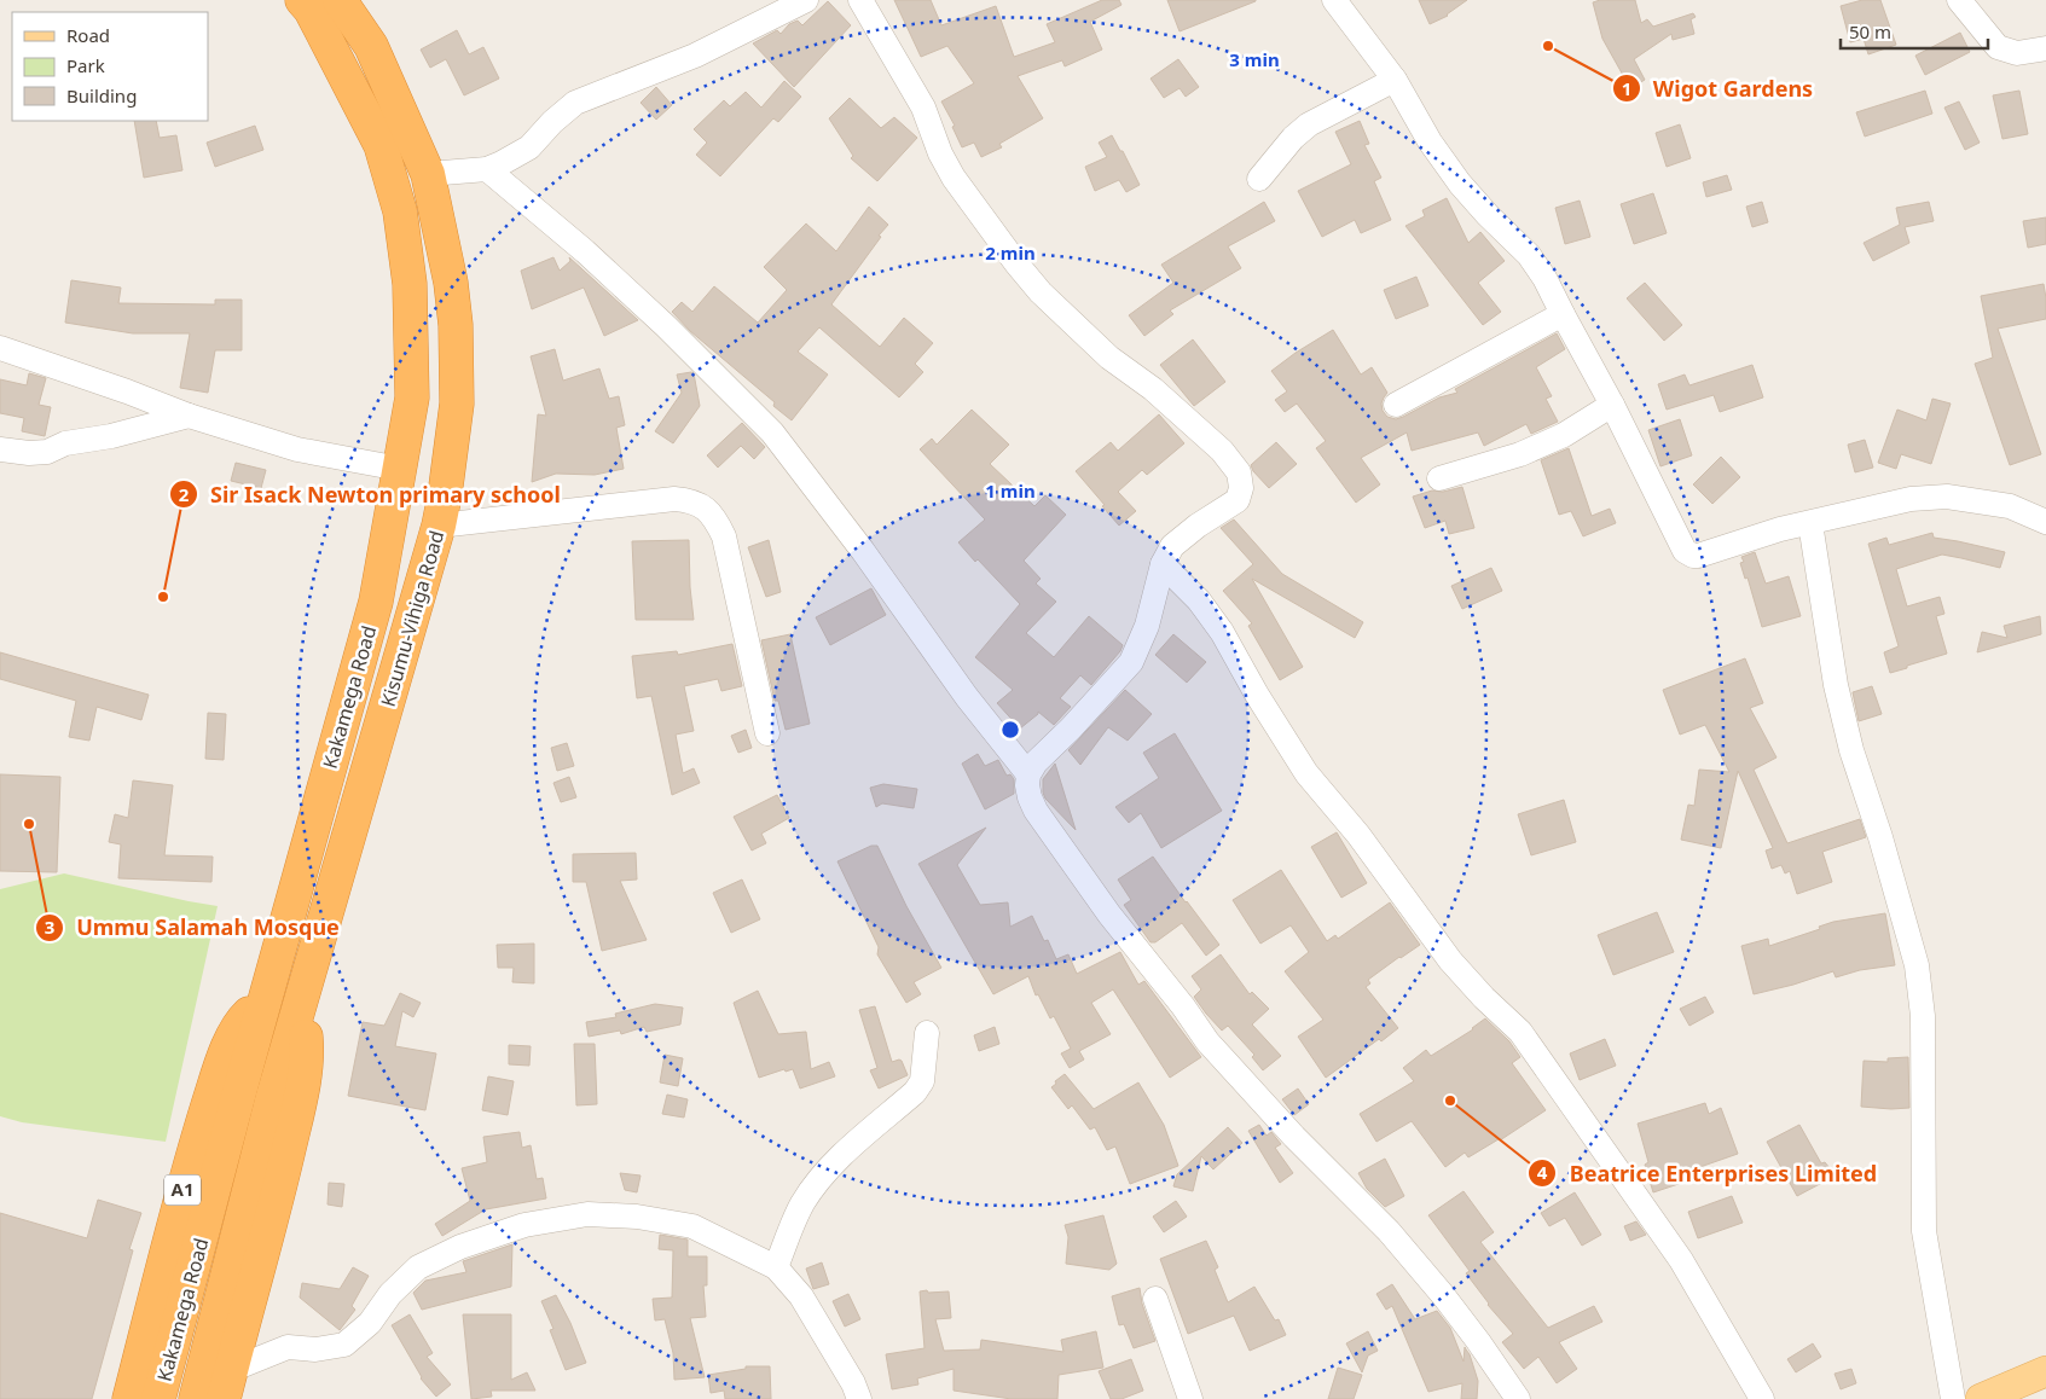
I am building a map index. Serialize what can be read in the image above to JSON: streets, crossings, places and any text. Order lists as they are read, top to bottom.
{
  "streets": {
    "highway": ["Kisumu-Vihiga Road", "Kakamega Road", "A1"]
  },
  "crossings": [
    ["Kakamega Road", "A1"]
  ],
  "places": [
    "Wigot Gardens",
    "Sir Isack Newton primary school",
    "Ummu Salamah Mosque",
    "Beatrice Enterprises Limited"
  ],
  "legend": ["Road", "Park", "Building"],
  "scale_bar": "50 m",
  "rings": ["3 min", "2 min", "1 min"]
}
